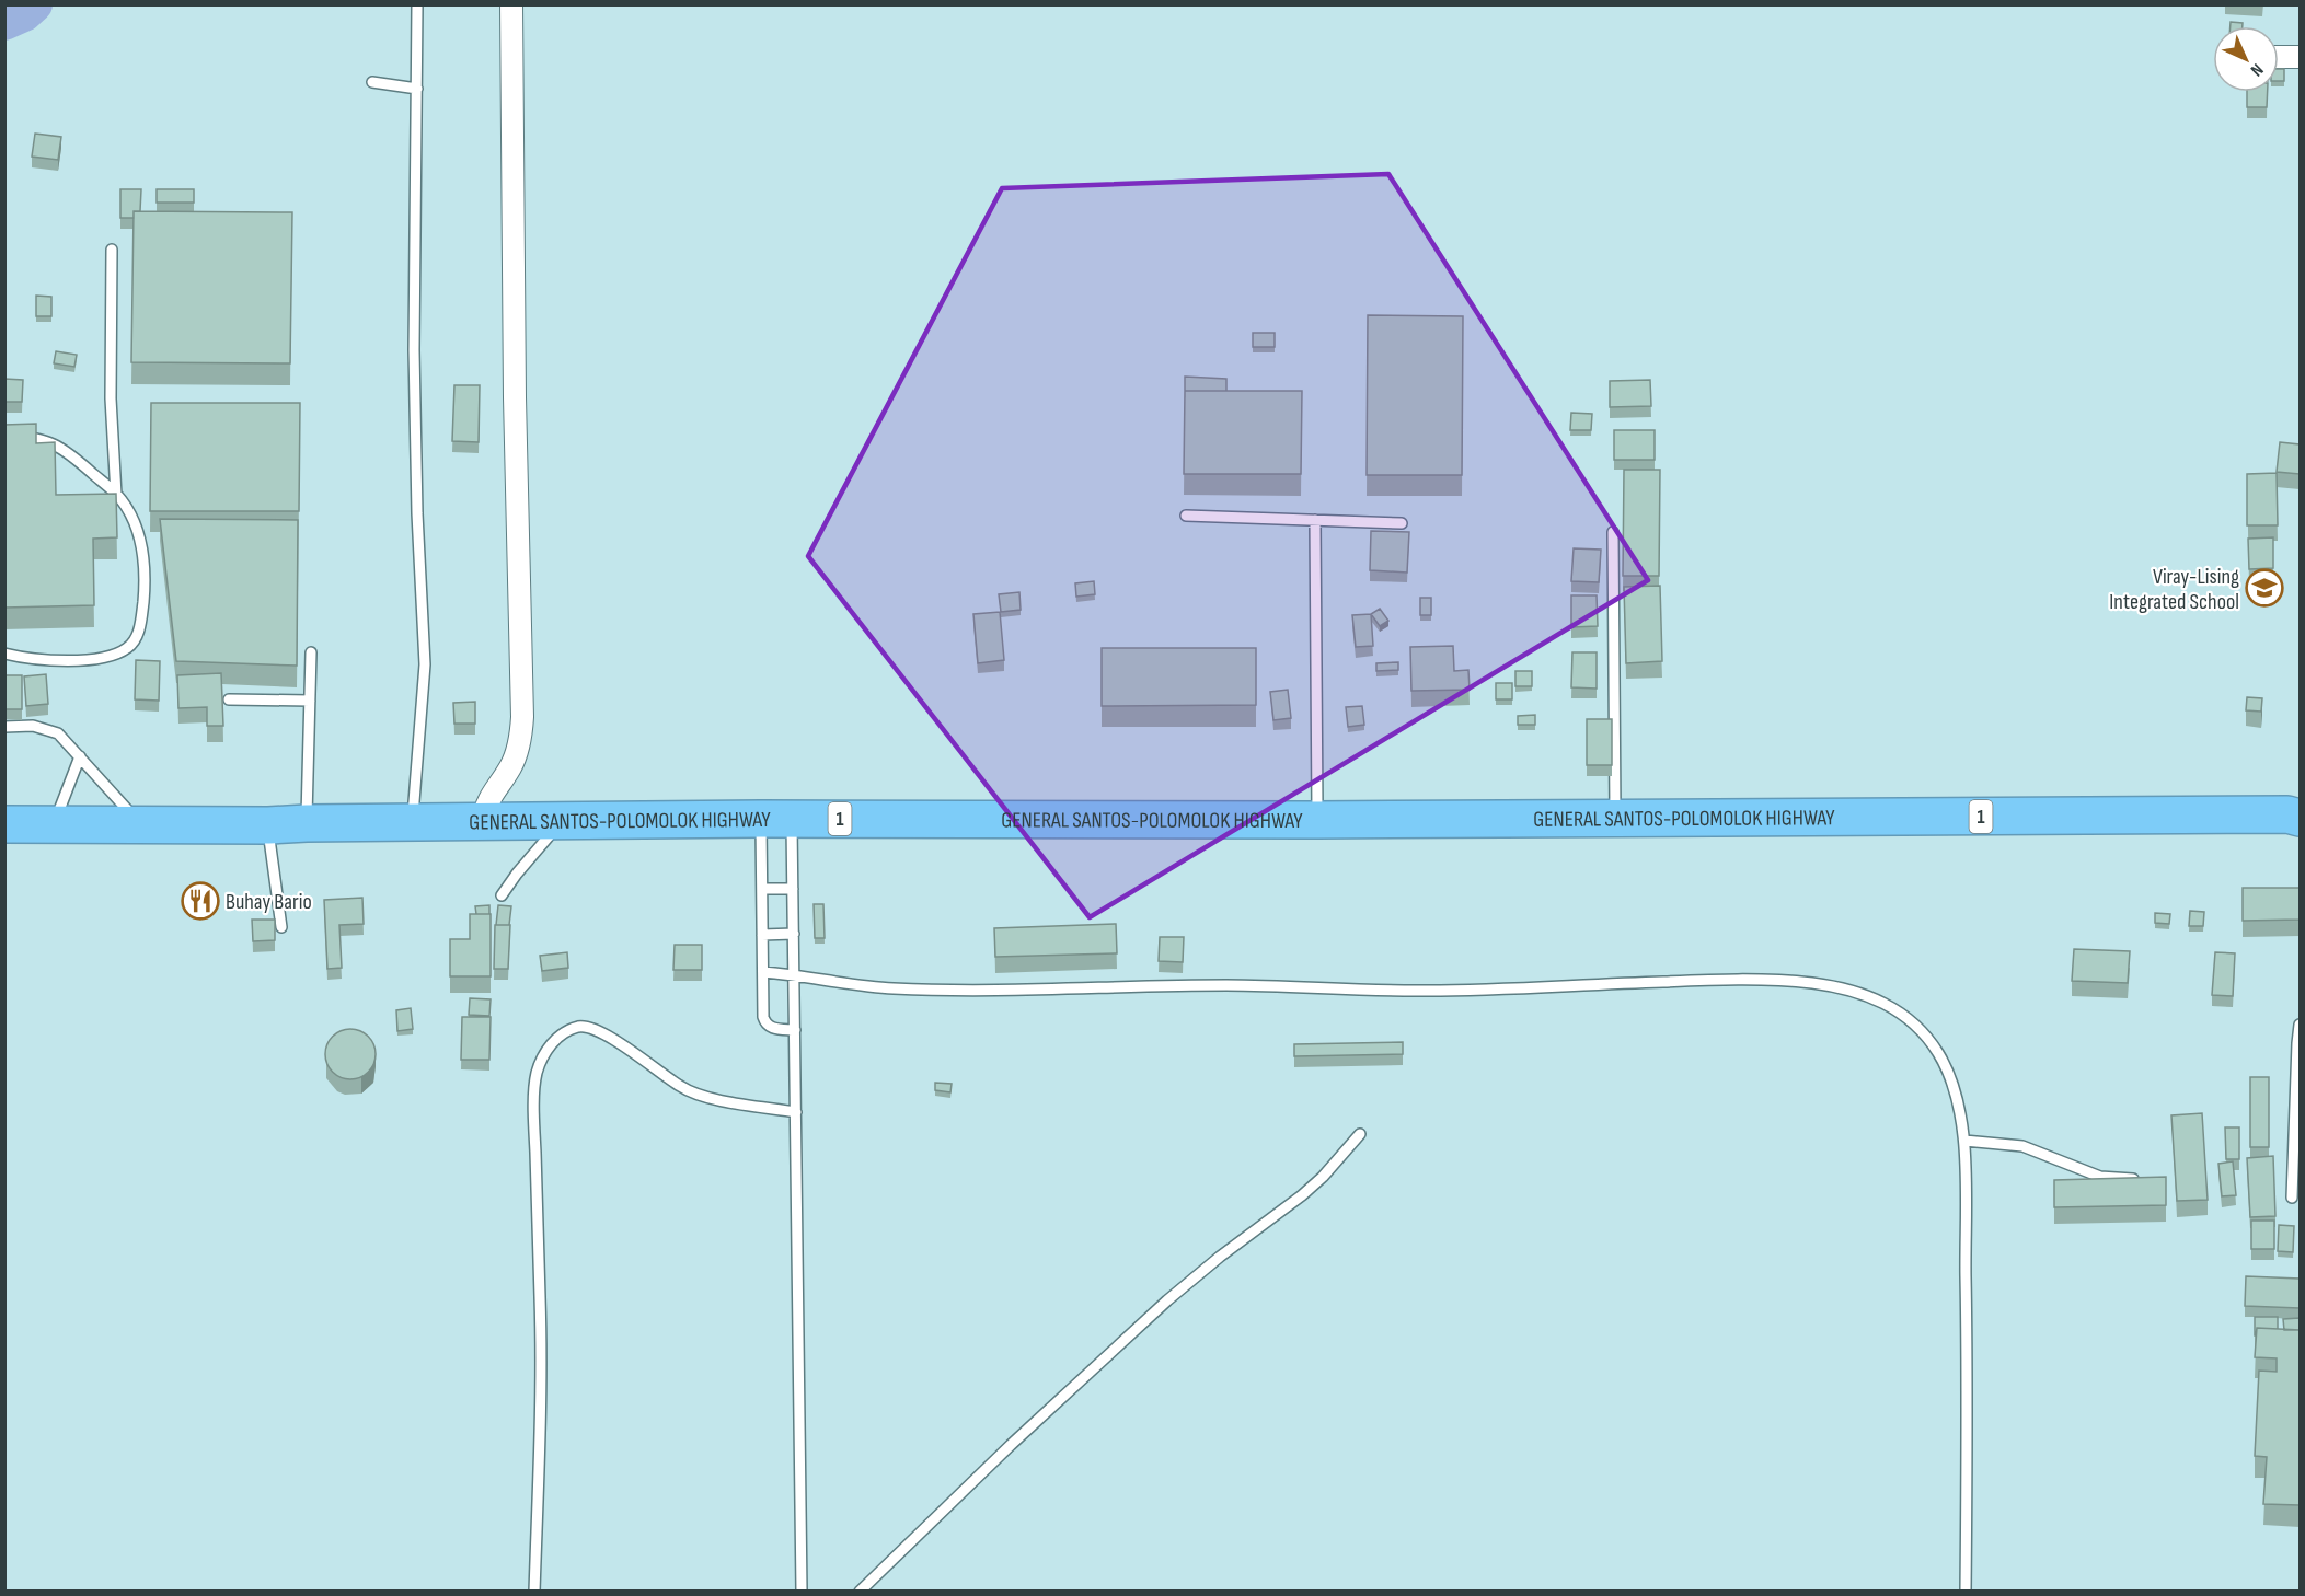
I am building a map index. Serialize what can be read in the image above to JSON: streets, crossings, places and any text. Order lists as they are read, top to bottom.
{
  "streets": {
    "highway": ["1", "GENERAL SANTOS-POLOMOLOK HIGHWAY"]
  },
  "places": {
    "school or university": ["Viray-Lising Integrated School"],
    "restaurant": ["Buhay Bario"]
  },
  "north": "bottom right"
}
